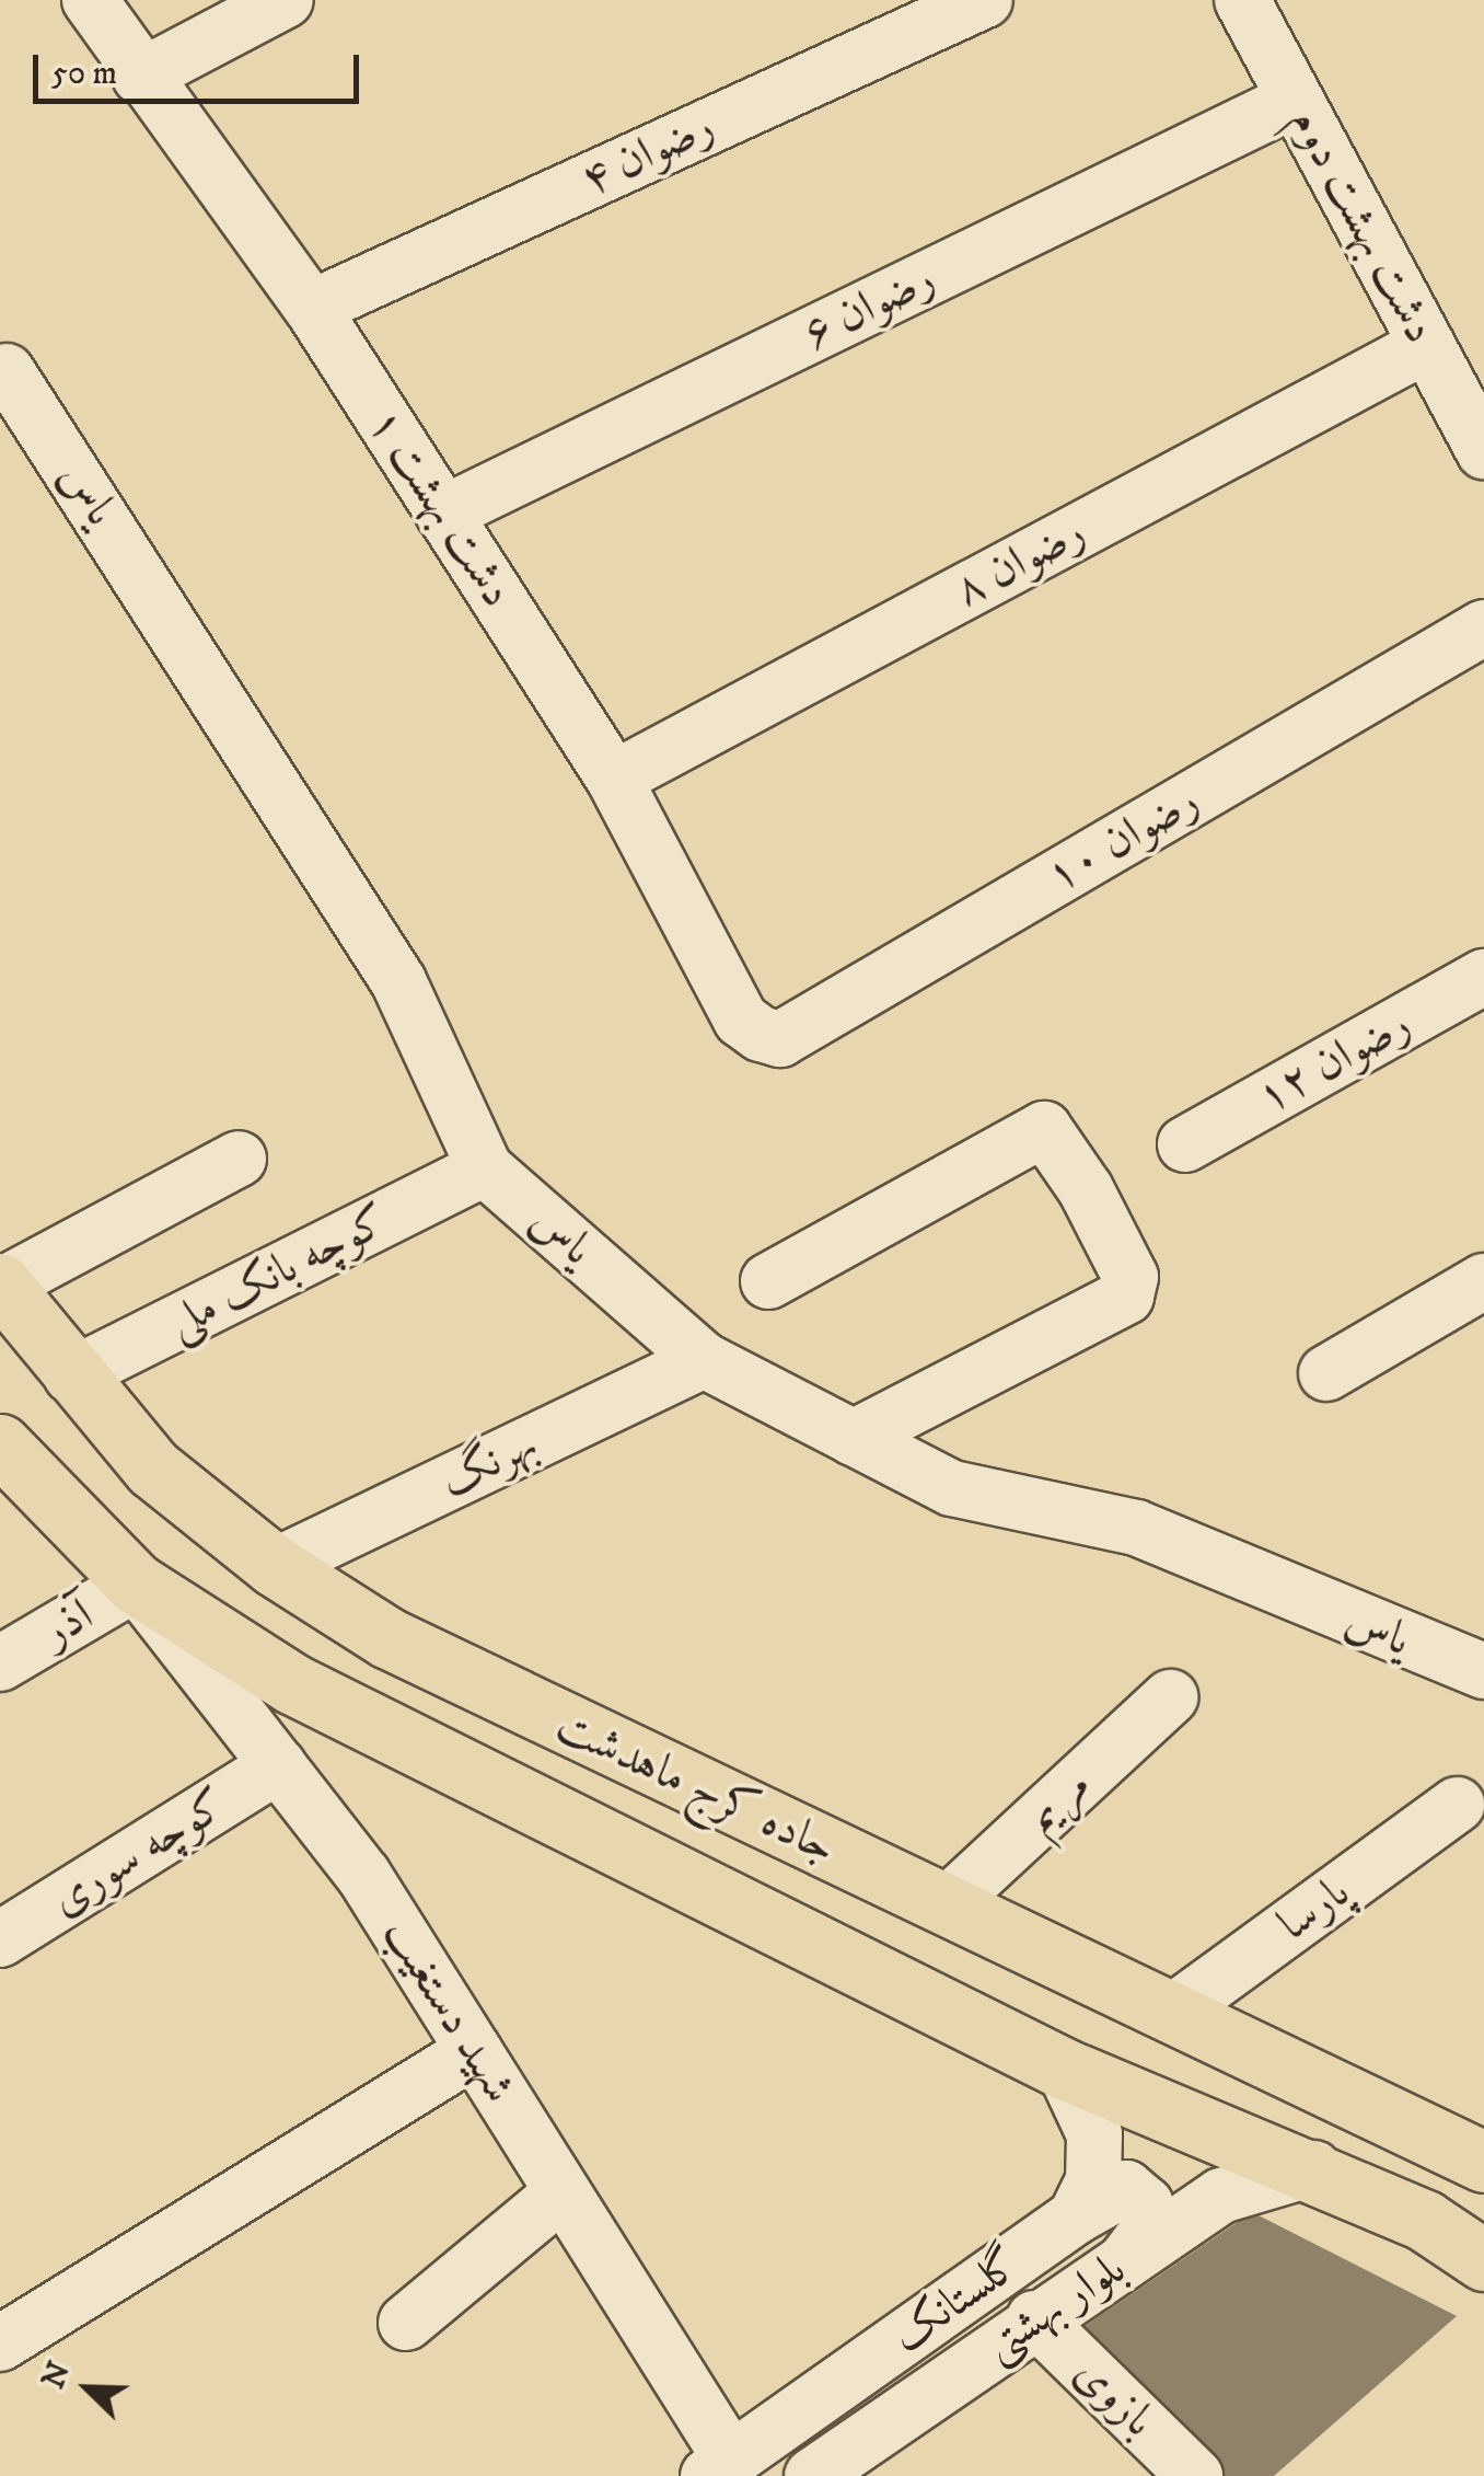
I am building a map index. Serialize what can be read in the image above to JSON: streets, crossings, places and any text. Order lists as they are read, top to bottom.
{
  "streets": {
    "main road": ["جاده کرج ماهدشت"],
    "street": [
      "رضوان ۴",
      "دشت بهشت دوم",
      "رضوان ۶",
      "یاس",
      "دشت بهشت ۱",
      "رضوان ۸",
      "رضوان ۱۰",
      "رضوان ۱۲",
      "کوچه بانک ملی",
      "بهرنگ",
      "آذر",
      "مریم",
      "کوچه سوری",
      "پارسا",
      "شهید دستغیب",
      "گلستانک",
      "بلوار بهشتی",
      "بازوی"
    ]
  },
  "crossings": [
    ["رضوان ۴", "دشت بهشت ۱"],
    ["دشت بهشت دوم", "رضوان ۶"],
    ["دشت بهشت دوم", "رضوان ۸"],
    ["رضوان ۶", "دشت بهشت ۱"],
    ["یاس", "کوچه بانک ملی"],
    ["یاس", "بهرنگ"],
    ["دشت بهشت ۱", "رضوان ۸"],
    ["دشت بهشت ۱", "رضوان ۱۰"],
    ["کوچه بانک ملی", "جاده کرج ماهدشت"],
    ["بهرنگ", "جاده کرج ماهدشت"],
    ["آذر", "جاده کرج ماهدشت"],
    ["آذر", "شهید دستغیب"],
    ["جاده کرج ماهدشت", "مریم"],
    ["جاده کرج ماهدشت", "پارسا"],
    ["جاده کرج ماهدشت", "شهید دستغیب"],
    ["جاده کرج ماهدشت", "بلوار بهشتی"],
    ["کوچه سوری", "شهید دستغیب"],
    ["شهید دستغیب", "گلستانک"],
    ["گلستانک", "بلوار بهشتی"],
    ["بلوار بهشتی", "بازوی"]
  ],
  "scale_bar": "50 m",
  "north": "top left"
}
